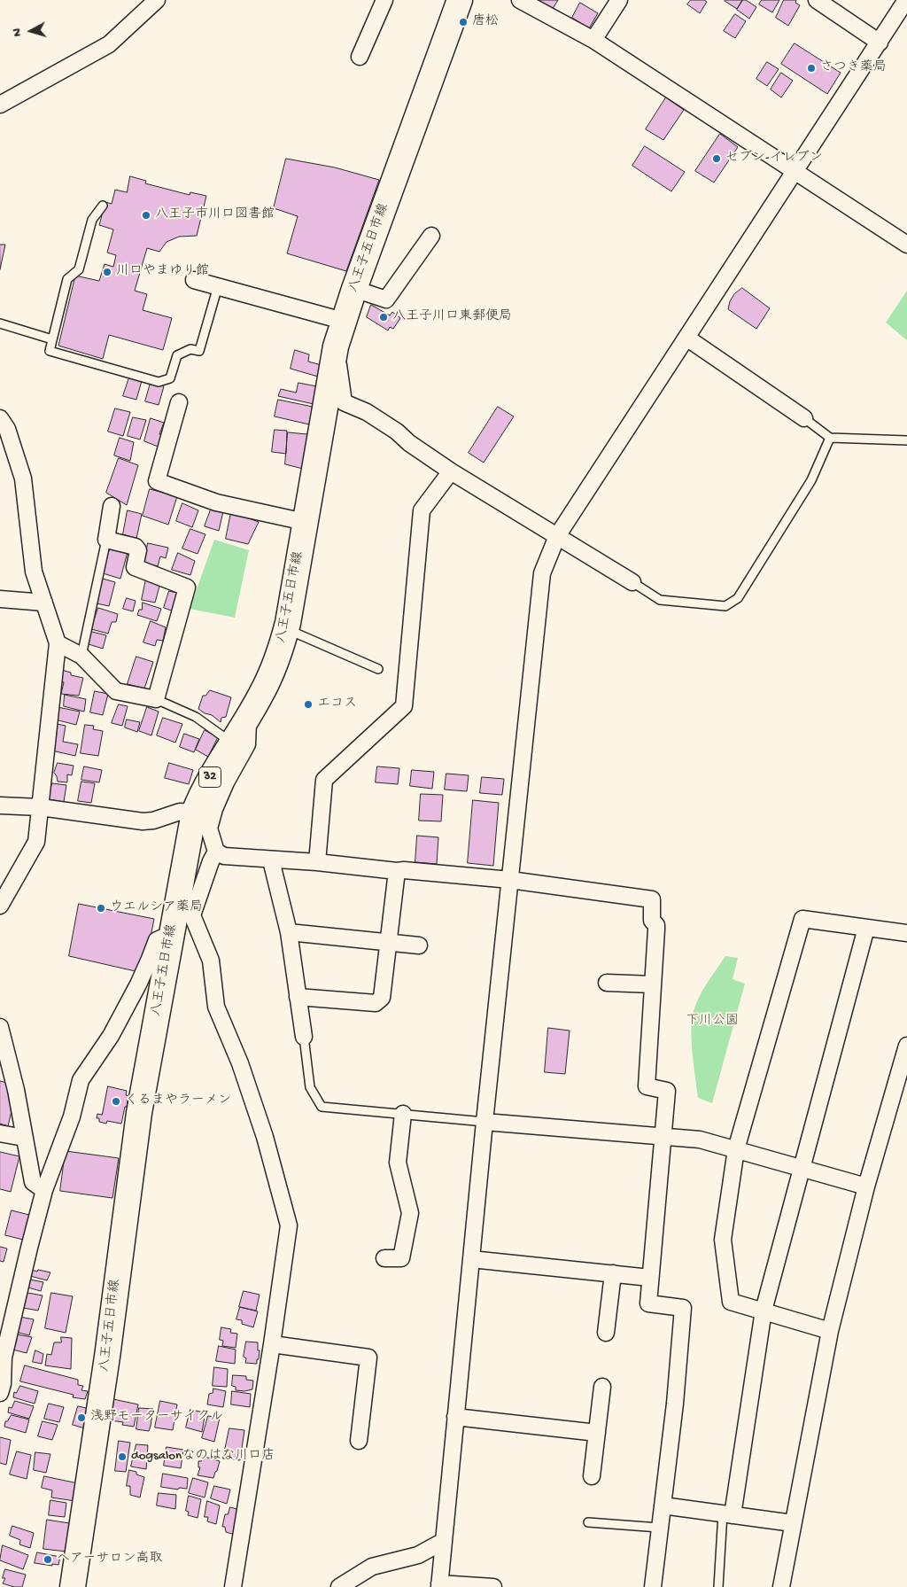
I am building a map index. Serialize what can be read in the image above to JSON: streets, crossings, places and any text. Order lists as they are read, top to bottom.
{
  "streets": {
    "main road": ["八王子五日市線", "32"]
  },
  "parks": ["下川公園"],
  "places": [
    "唐松",
    "さつき薬局",
    "セブン-イレブン",
    "八王子市川口図書館",
    "川口やまゆり館",
    "八王子川口東郵便局",
    "エコス",
    "ウエルシア薬局",
    "くるまやラーメン",
    "浅野モーターサイクル",
    "dogsalonなのはな川口店",
    "ヘアーサロン高取"
  ],
  "north": "left"
}
